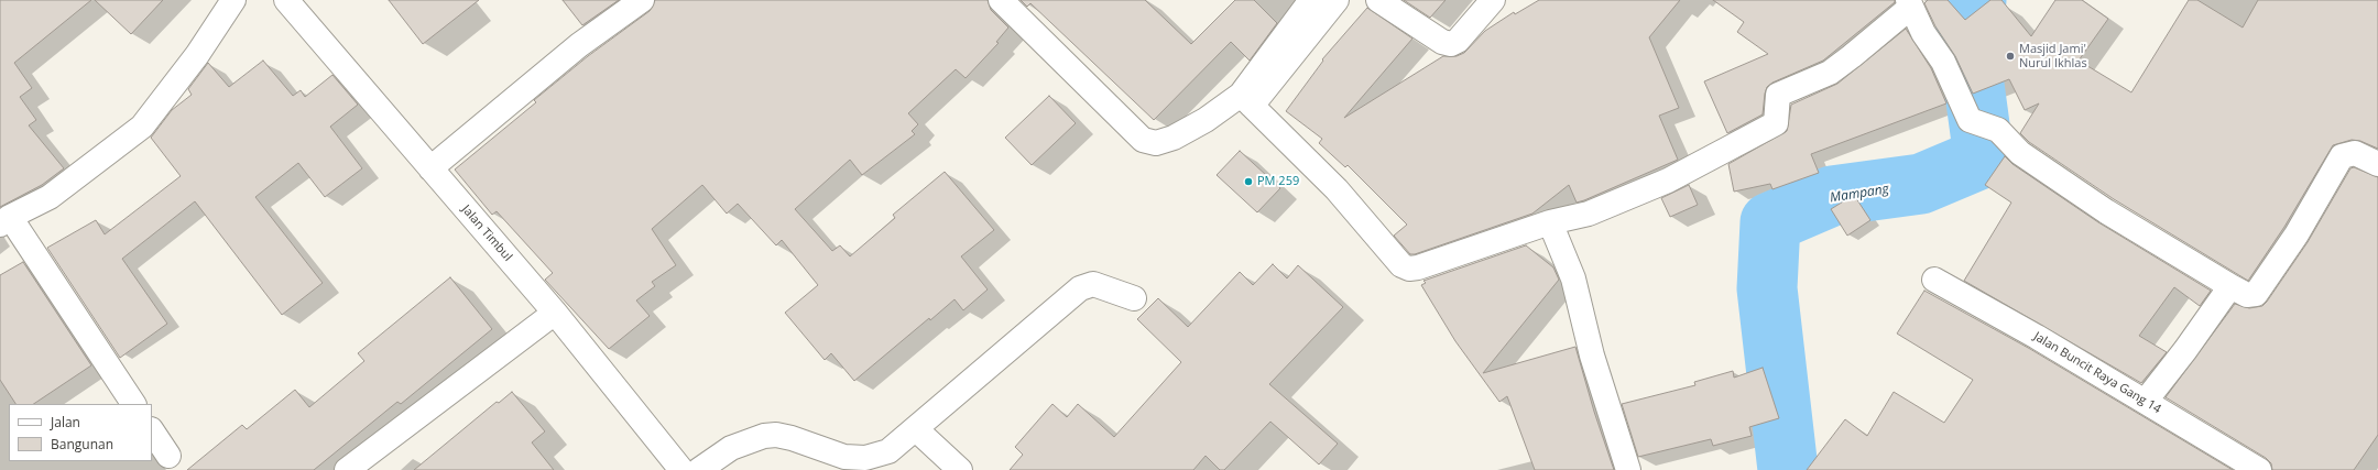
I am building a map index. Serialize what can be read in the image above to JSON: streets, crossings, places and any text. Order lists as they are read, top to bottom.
{
  "streets": {
    "street": ["Jalan Timbul", "Jalan Buncit Raya Gang 14"]
  },
  "water": ["Mampang"],
  "places": ["Masjid Jami' Nurul Ikhlas", "PM 259"],
  "legend": ["Jalan", "Bangunan"]
}
